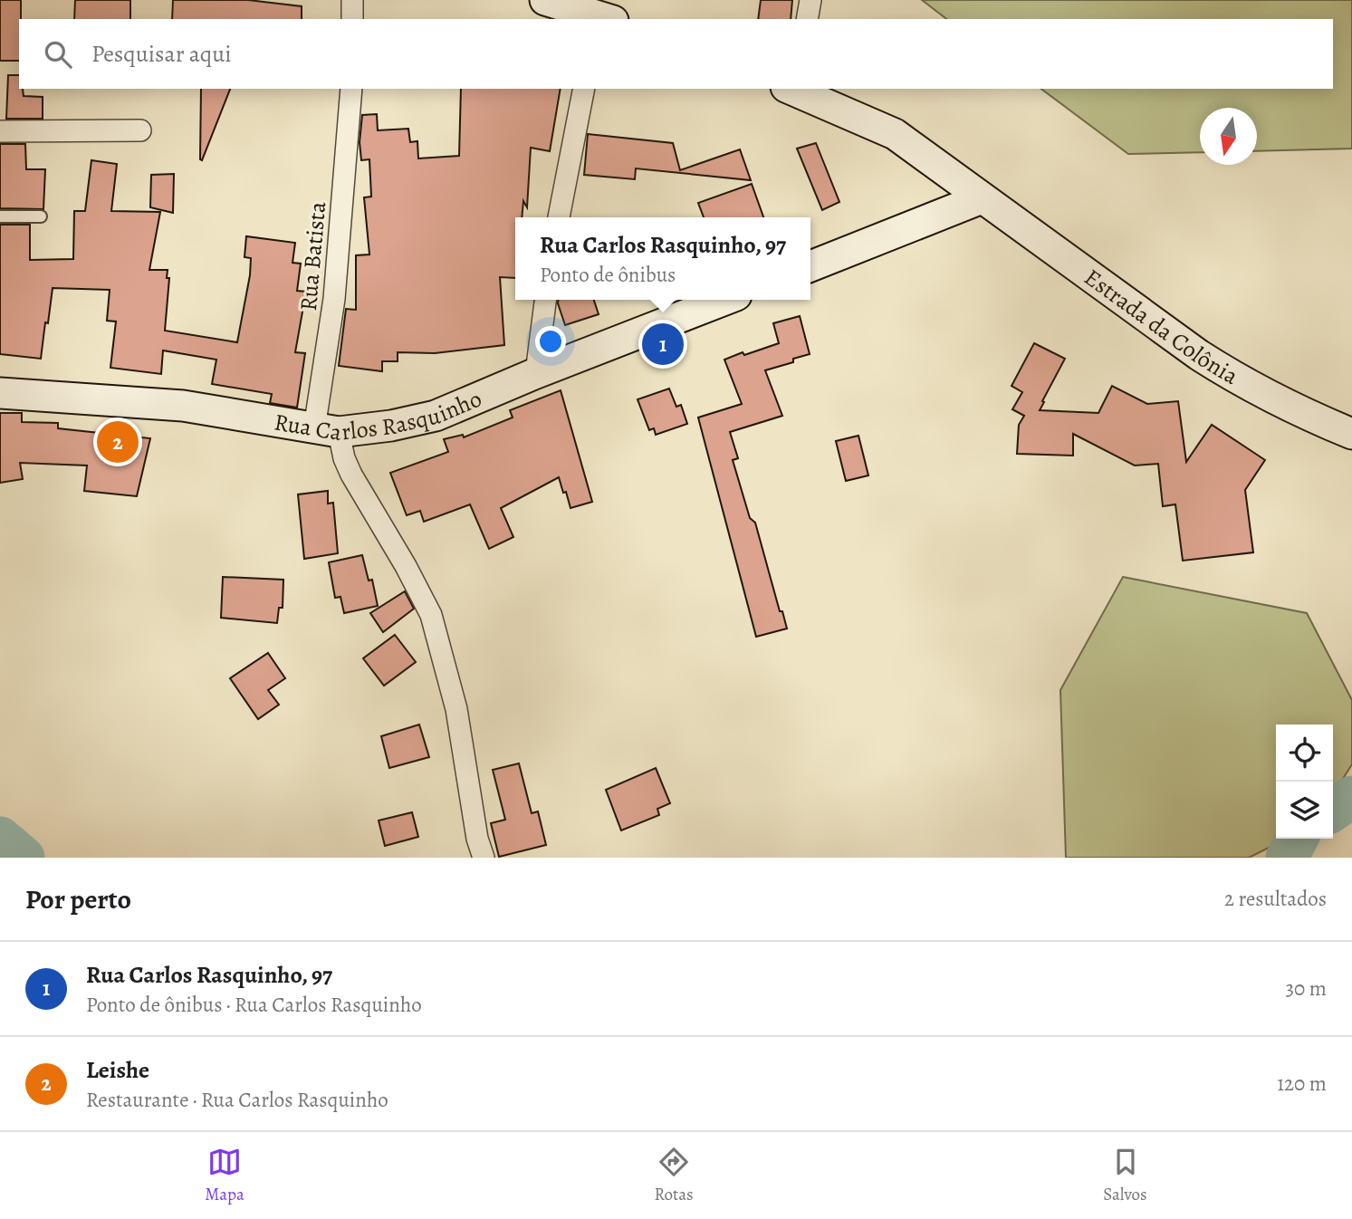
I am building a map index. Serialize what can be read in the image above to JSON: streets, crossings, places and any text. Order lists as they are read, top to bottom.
{
  "streets": {
    "main road": ["Estrada da Colônia", "Rua Carlos Rasquinho"],
    "street": ["Rua Batista"]
  },
  "crossings": [
    ["Rua Batista", "Rua Carlos Rasquinho"]
  ],
  "north": "bottom",
  "page": {
    "search": "Pesquisar aqui",
    "popup": ["Rua Carlos Rasquinho, 97", "Ponto de ônibus"],
    "pins": ["1", "2"],
    "heading": ["Por perto", "2 resultados"],
    "list": [
      {
        "mark": "1",
        "name": "Rua Carlos Rasquinho, 97",
        "note": "Ponto de ônibus · Rua Carlos Rasquinho",
        "value": "30 m"
      },
      {
        "mark": "2",
        "name": "Leishe",
        "note": "Restaurante · Rua Carlos Rasquinho",
        "value": "120 m"
      }
    ],
    "nav": ["Mapa", "Rotas", "Salvos"]
  }
}
